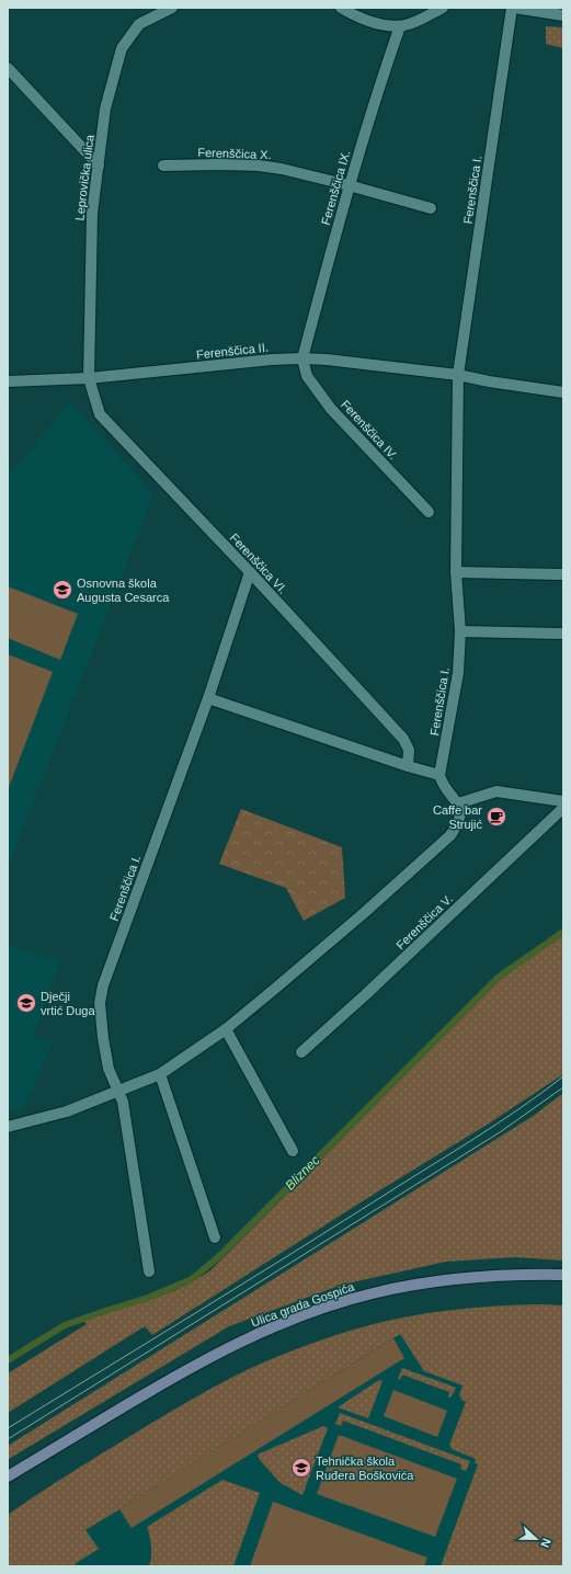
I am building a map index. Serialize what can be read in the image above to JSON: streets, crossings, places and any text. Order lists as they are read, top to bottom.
{
  "streets": {
    "street": [
      "Ferenščica X.",
      "Leprovička ulica",
      "Ferenščica IX.",
      "Ferenščica I.",
      "Ferenščica II.",
      "Ferenščica IV.",
      "Ferenščica VI.",
      "Ferenščica V.",
      "Ulica grada Gospića"
    ]
  },
  "crossings": [
    ["Ferenščica X.", "Ferenščica IX."],
    ["Leprovička ulica", "Ferenščica II."],
    ["Leprovička ulica", "Ferenščica VI."],
    ["Ferenščica IX.", "Ferenščica II."],
    ["Ferenščica IX.", "Ferenščica IV."],
    ["Ferenščica I.", "Ferenščica II."],
    ["Ferenščica I.", "Ferenščica VI."],
    ["Ferenščica II.", "Ferenščica IV."],
    ["Ferenščica II.", "Ferenščica VI."]
  ],
  "water": ["Bliznec"],
  "places": {
    "school or university": ["Osnovna škola Augusta Cesarca", "Dječji vrtić Duga", "Tehnička škola Ruđera Boškovića"],
    "cafe": ["Caffe bar Strujić"]
  },
  "north": "right"
}
